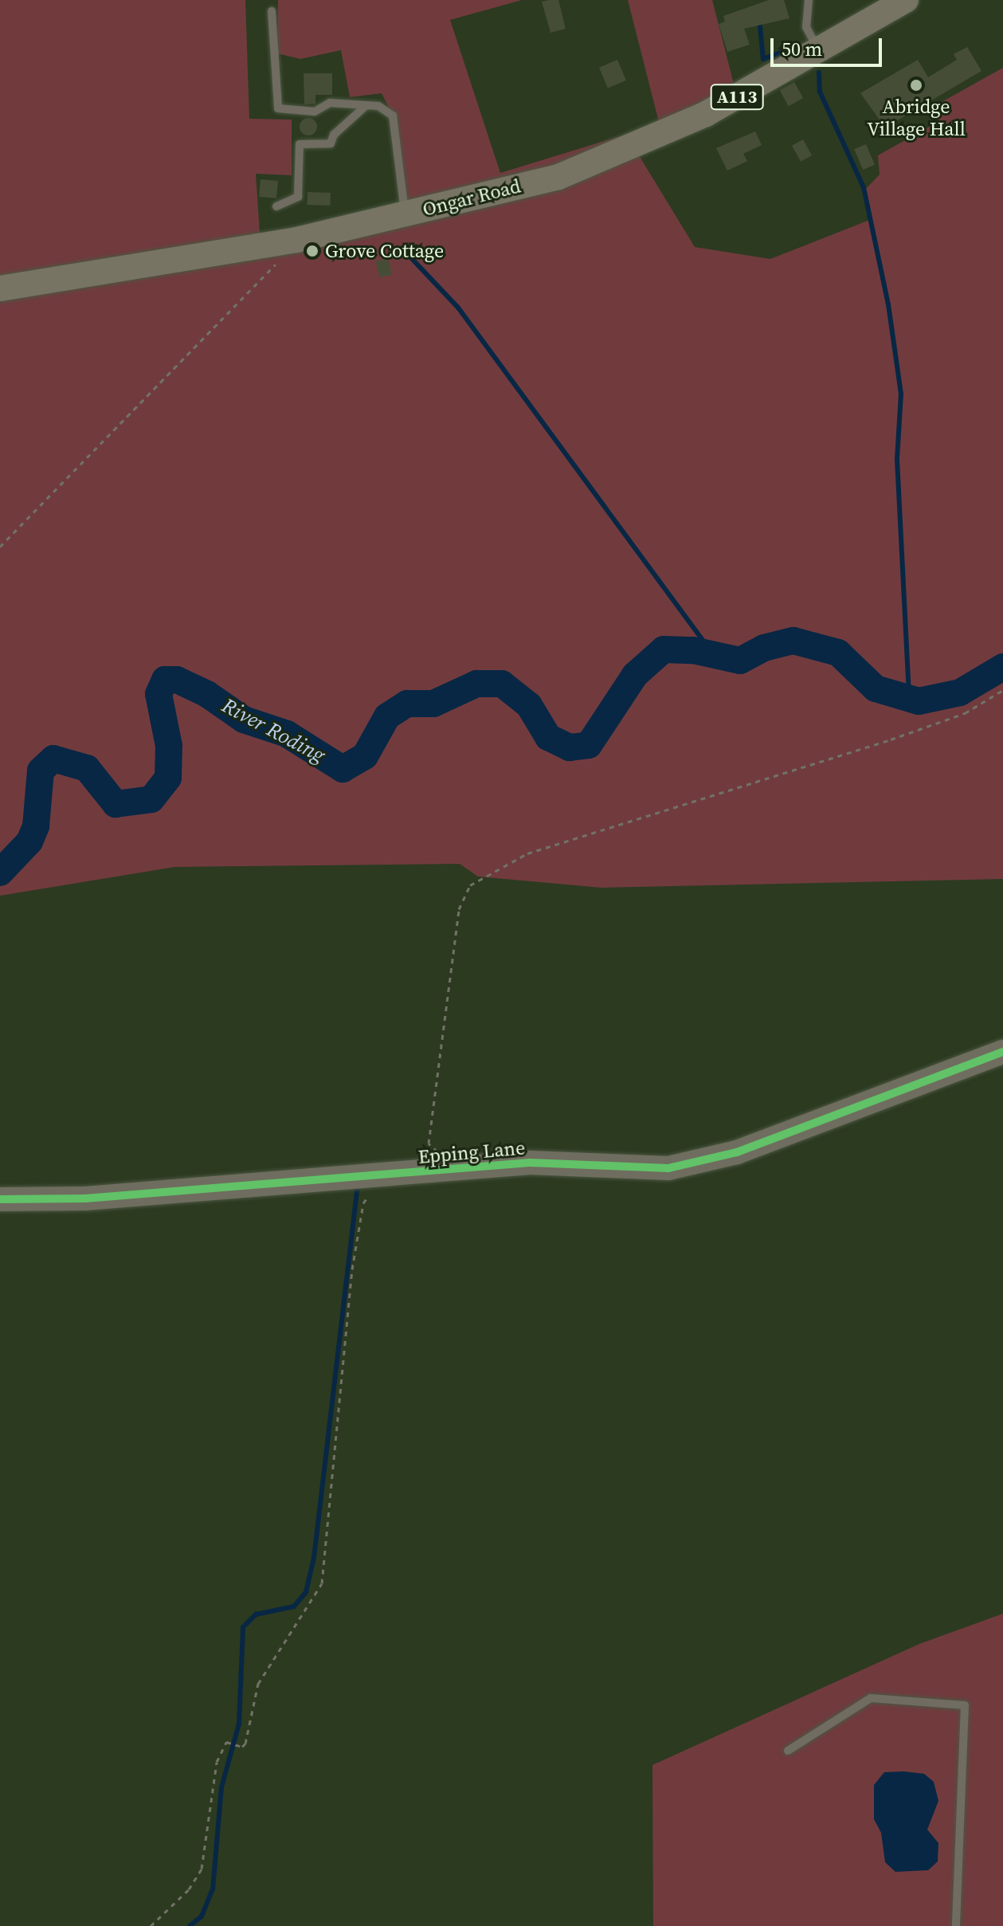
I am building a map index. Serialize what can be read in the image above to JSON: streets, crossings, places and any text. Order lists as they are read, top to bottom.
{
  "streets": {
    "main road": ["A113", "Ongar Road"],
    "street": ["Epping Lane"]
  },
  "water": ["River Roding"],
  "places": ["Abridge Village Hall", "Grove Cottage"],
  "scale_bar": "50 m"
}
